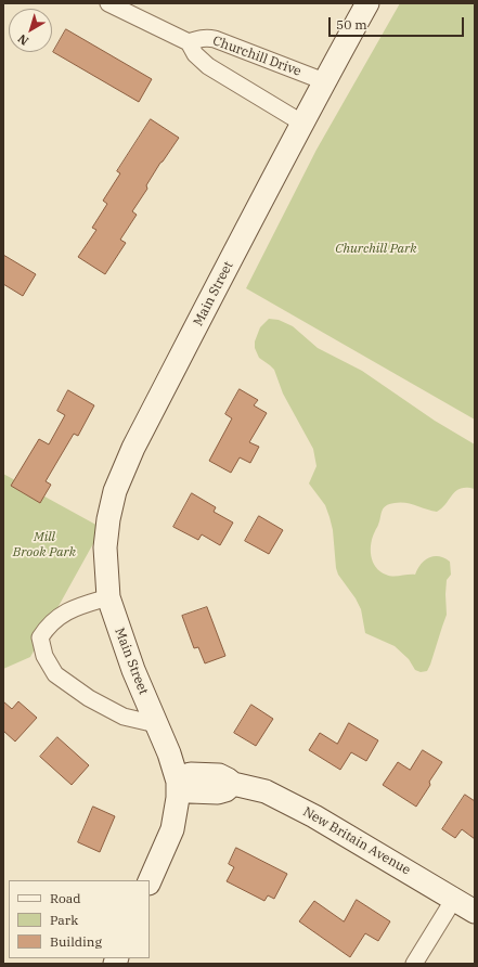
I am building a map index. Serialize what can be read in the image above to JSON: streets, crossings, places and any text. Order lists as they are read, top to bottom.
{
  "streets": {
    "main road": ["Main Street", "New Britain Avenue"],
    "street": ["Churchill Drive"]
  },
  "crossings": [
    ["Churchill Drive", "Main Street"],
    ["Main Street", "New Britain Avenue"]
  ],
  "parks": ["Churchill Park", "Mill Brook Park"],
  "legend": ["Road", "Park", "Building"],
  "scale_bar": "50 m",
  "north": "bottom left"
}
